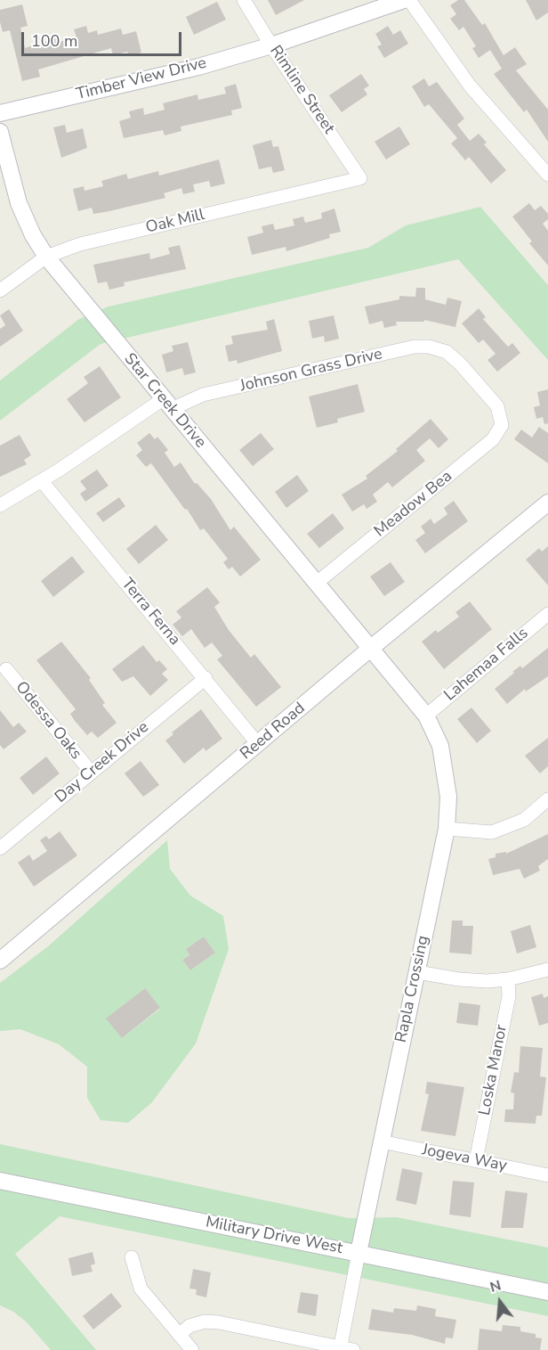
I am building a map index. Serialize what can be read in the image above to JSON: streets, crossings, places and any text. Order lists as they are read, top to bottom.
{
  "streets": {
    "street": [
      "Timber View Drive",
      "Rimline Street",
      "Oak Mill",
      "Johnson Grass Drive",
      "Star Creek Drive",
      "Meadow Bea",
      "Terra Ferna",
      "Lahemaa Falls",
      "Odessa Oaks",
      "Reed Road",
      "Day Creek Drive",
      "Rapla Crossing",
      "Loska Manor",
      "Jogeva Way",
      "Military Drive West"
    ]
  },
  "crossings": [
    ["Timber View Drive", "Rimline Street"],
    ["Rimline Street", "Oak Mill"],
    ["Oak Mill", "Star Creek Drive"],
    ["Johnson Grass Drive", "Star Creek Drive"],
    ["Johnson Grass Drive", "Meadow Bea"],
    ["Johnson Grass Drive", "Terra Ferna"],
    ["Star Creek Drive", "Meadow Bea"],
    ["Star Creek Drive", "Reed Road"],
    ["Star Creek Drive", "Rapla Crossing"],
    ["Terra Ferna", "Reed Road"],
    ["Terra Ferna", "Day Creek Drive"],
    ["Lahemaa Falls", "Rapla Crossing"],
    ["Odessa Oaks", "Day Creek Drive"],
    ["Reed Road", "Rapla Crossing"],
    ["Rapla Crossing", "Jogeva Way"],
    ["Rapla Crossing", "Military Drive West"],
    ["Loska Manor", "Jogeva Way"]
  ],
  "scale_bar": "100 m",
  "north": "top"
}
